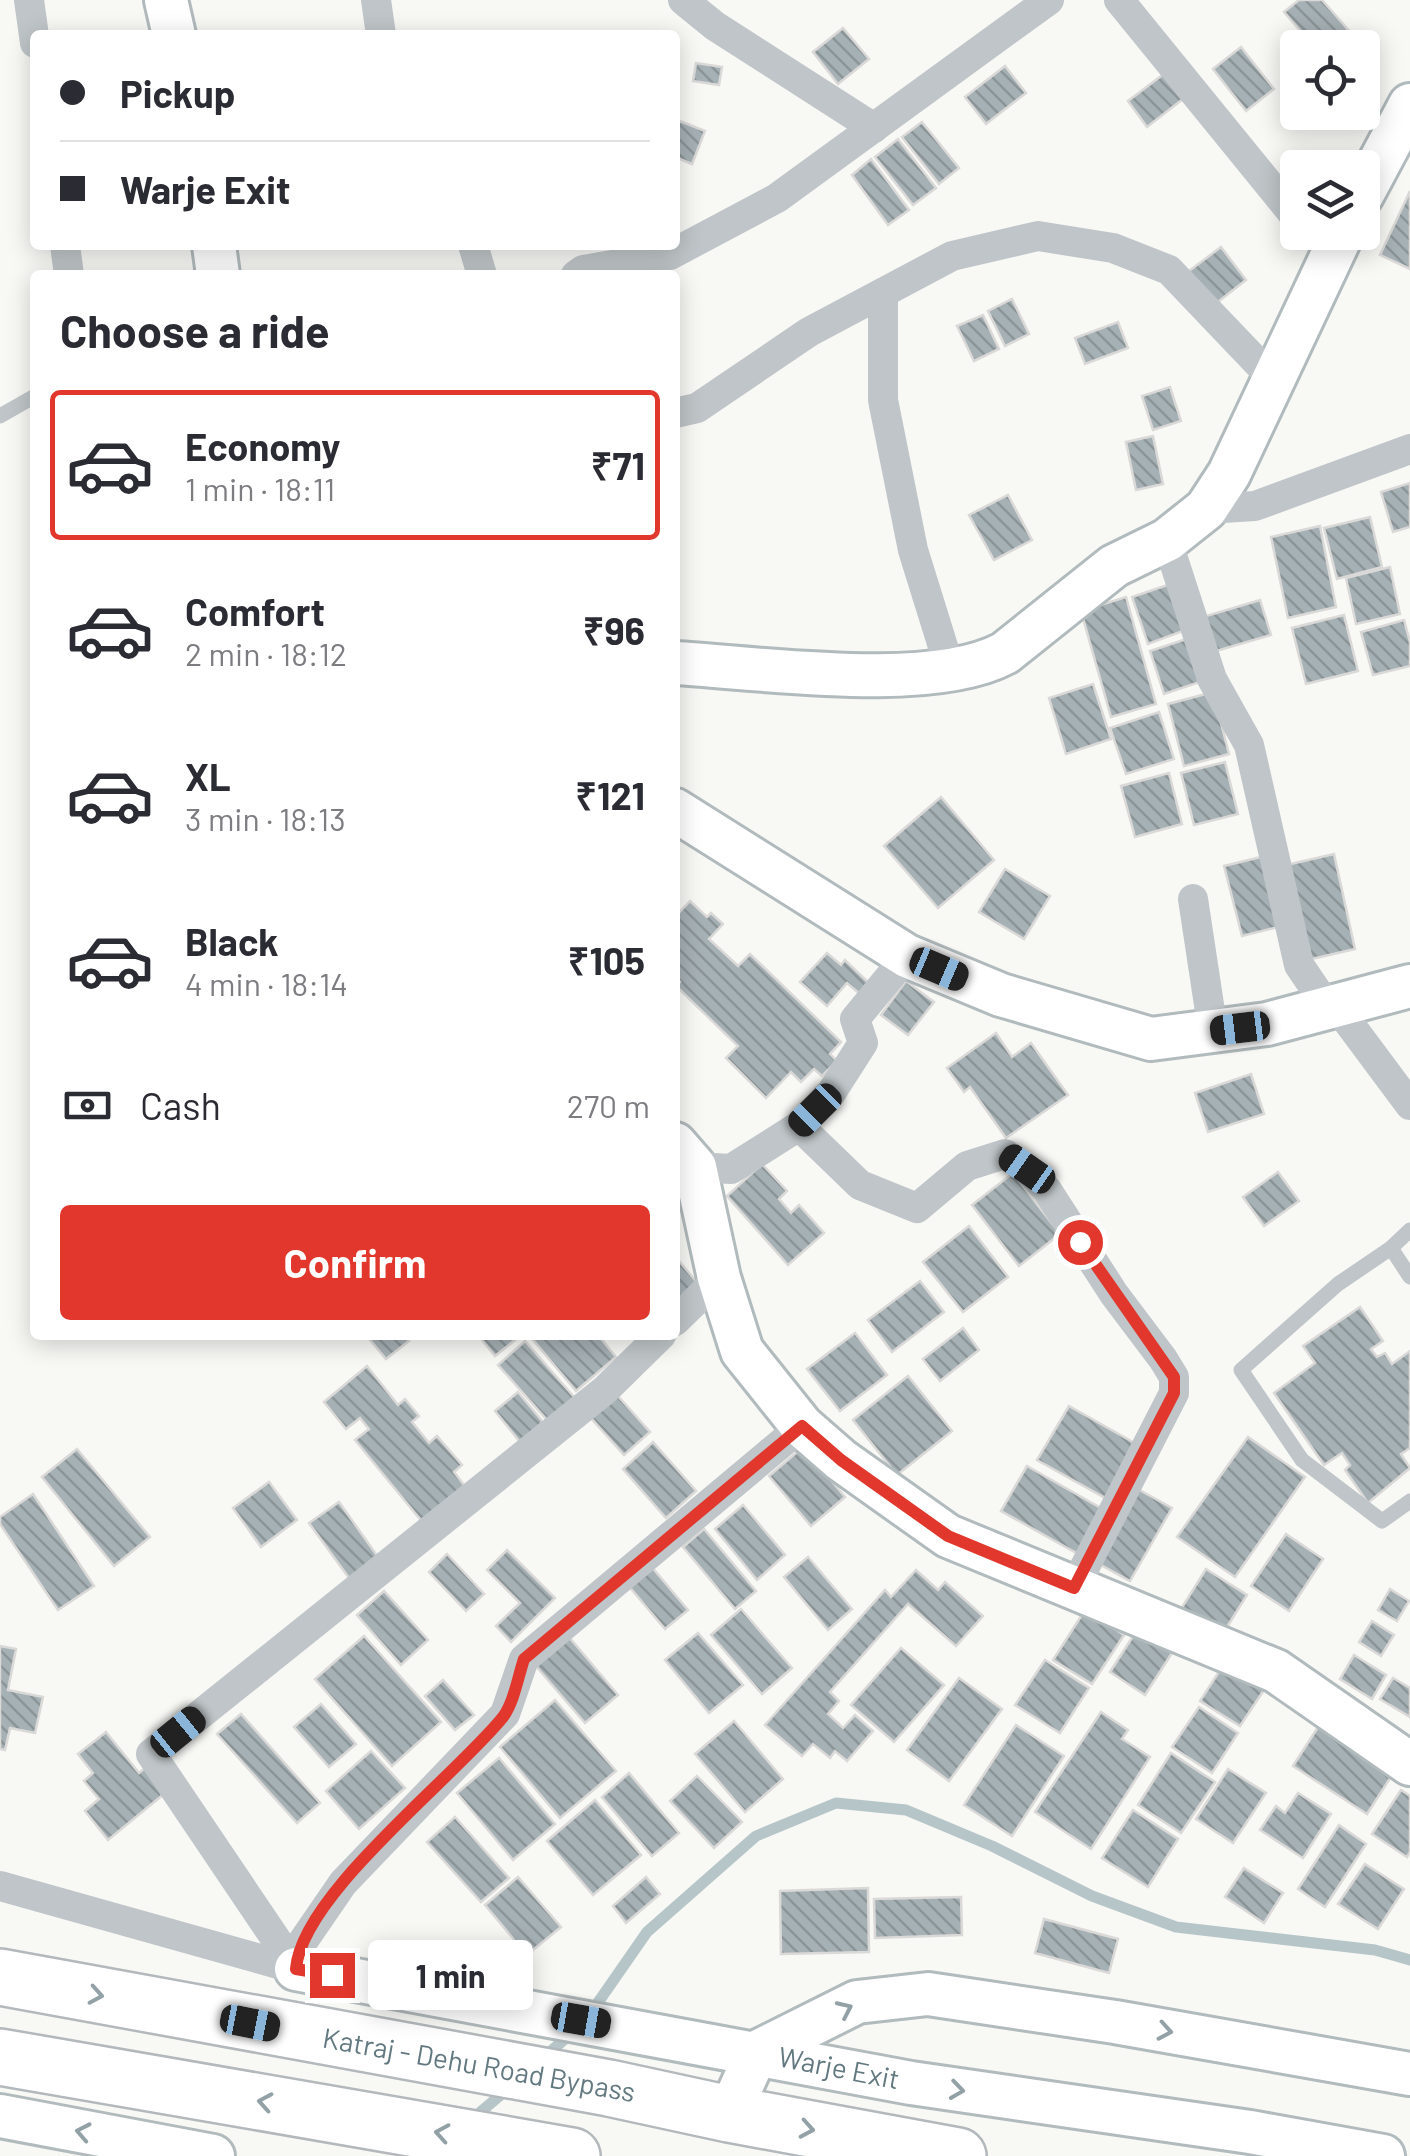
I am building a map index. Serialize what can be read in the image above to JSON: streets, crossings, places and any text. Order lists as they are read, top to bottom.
{
  "streets": {
    "highway": ["Katraj - Dehu Road Bypass"],
    "street": ["Warje Exit"]
  },
  "page": {
    "banner": ["Pickup", "Warje Exit"],
    "heading": "Choose a ride",
    "list": [
      {
        "name": "Economy",
        "note": "1 min · 18:11",
        "value": "₹71"
      },
      {
        "name": "Comfort",
        "note": "2 min · 18:12",
        "value": "₹96"
      },
      {
        "name": "XL",
        "note": "3 min · 18:13",
        "value": "₹121"
      },
      {
        "name": "Black",
        "note": "4 min · 18:14",
        "value": "₹105"
      }
    ],
    "pay": ["Cash", "270 m"],
    "buttons": "Confirm",
    "bubble": "1 min"
  }
}
